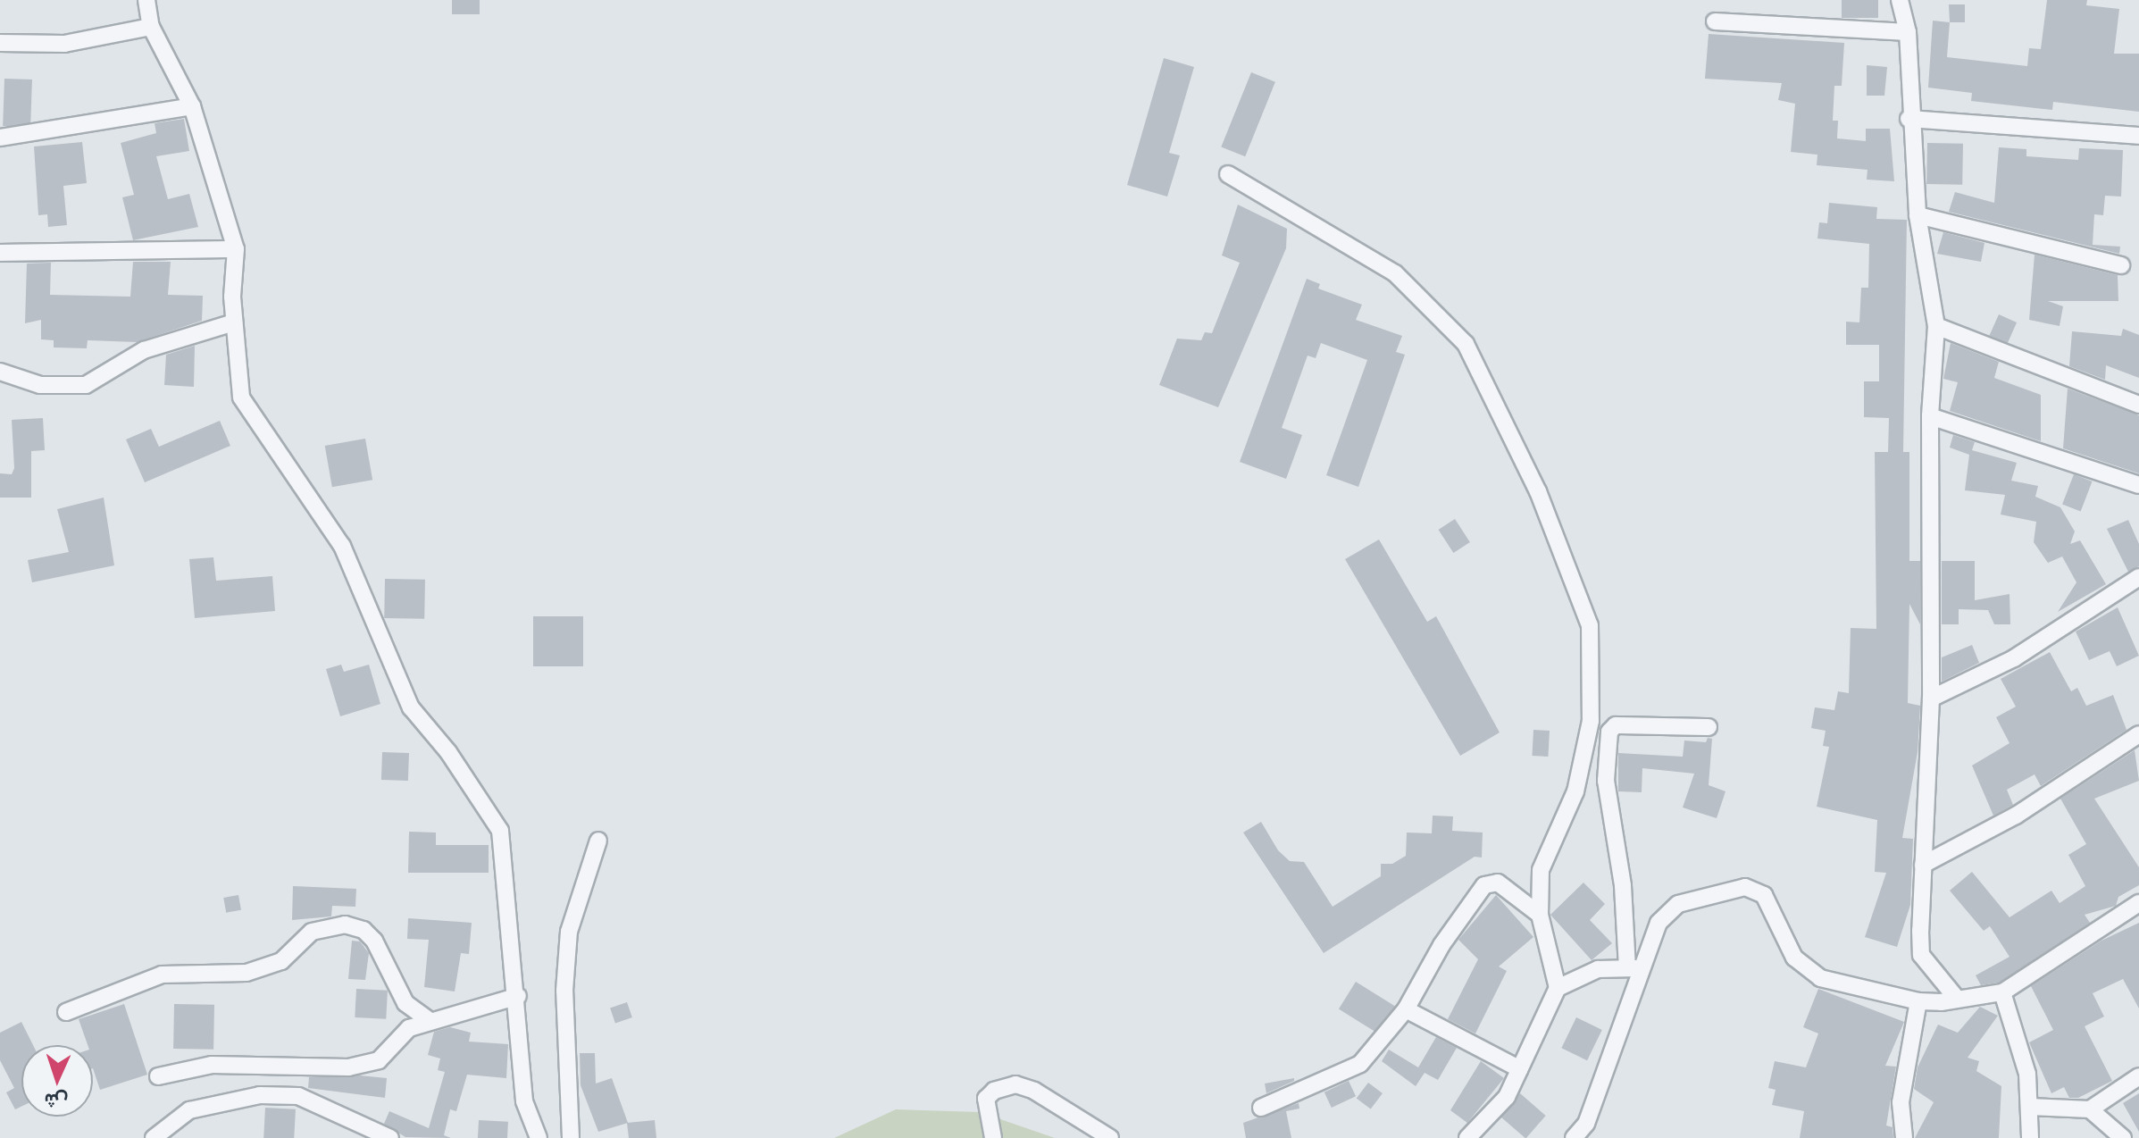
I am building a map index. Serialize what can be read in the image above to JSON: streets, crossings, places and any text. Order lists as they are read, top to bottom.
{
  "north": "bottom"
}
